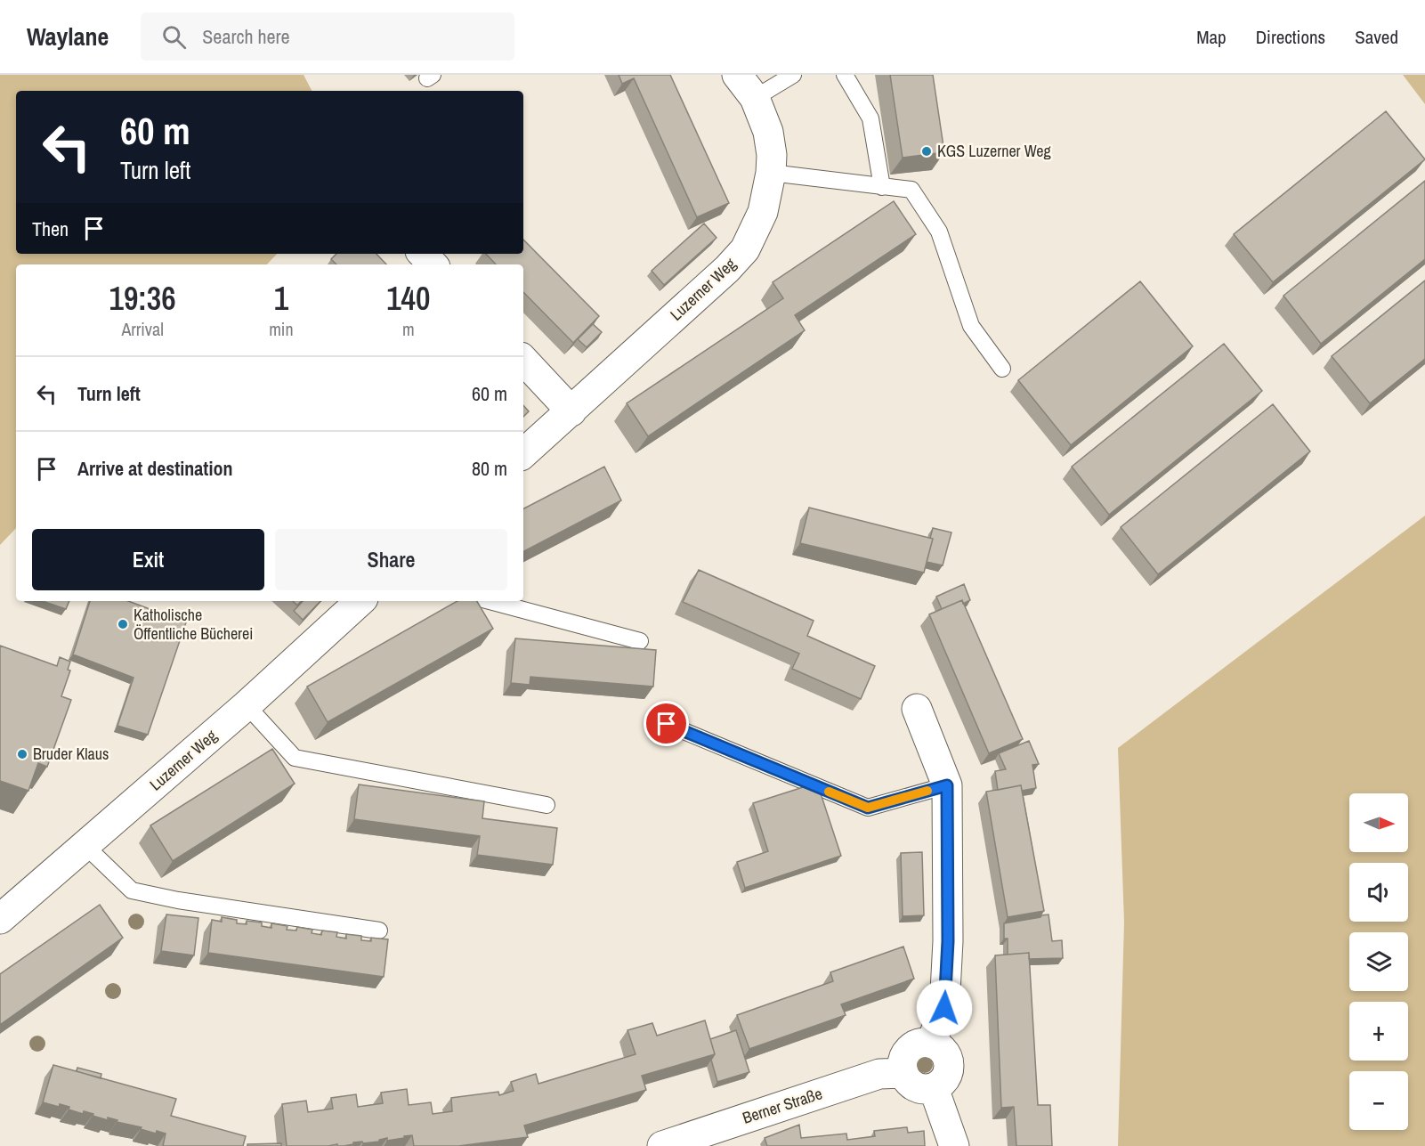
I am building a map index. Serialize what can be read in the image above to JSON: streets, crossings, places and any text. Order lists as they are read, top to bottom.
{
  "streets": {
    "street": ["Luzerner Weg", "Berner Straße"]
  },
  "places": ["KGS Luzerner Weg", "Katholische Öffentliche Bücherei", "Bruder Klaus"],
  "north": "right",
  "page": {
    "header": "Waylane",
    "search": "Search here",
    "nav": ["Map", "Directions", "Saved"],
    "turn": ["60 m", "Turn left"],
    "then": "Then",
    "eta": [
      "19:36",
      "Arrival",
      "1",
      "min",
      "140",
      "m"
    ],
    "list": [
      {
        "name": "Turn left",
        "value": "60 m"
      },
      {
        "name": "Arrive at destination",
        "value": "80 m"
      }
    ],
    "buttons": ["Exit", "Share"],
    "map_buttons": ["+", "−"]
  }
}
